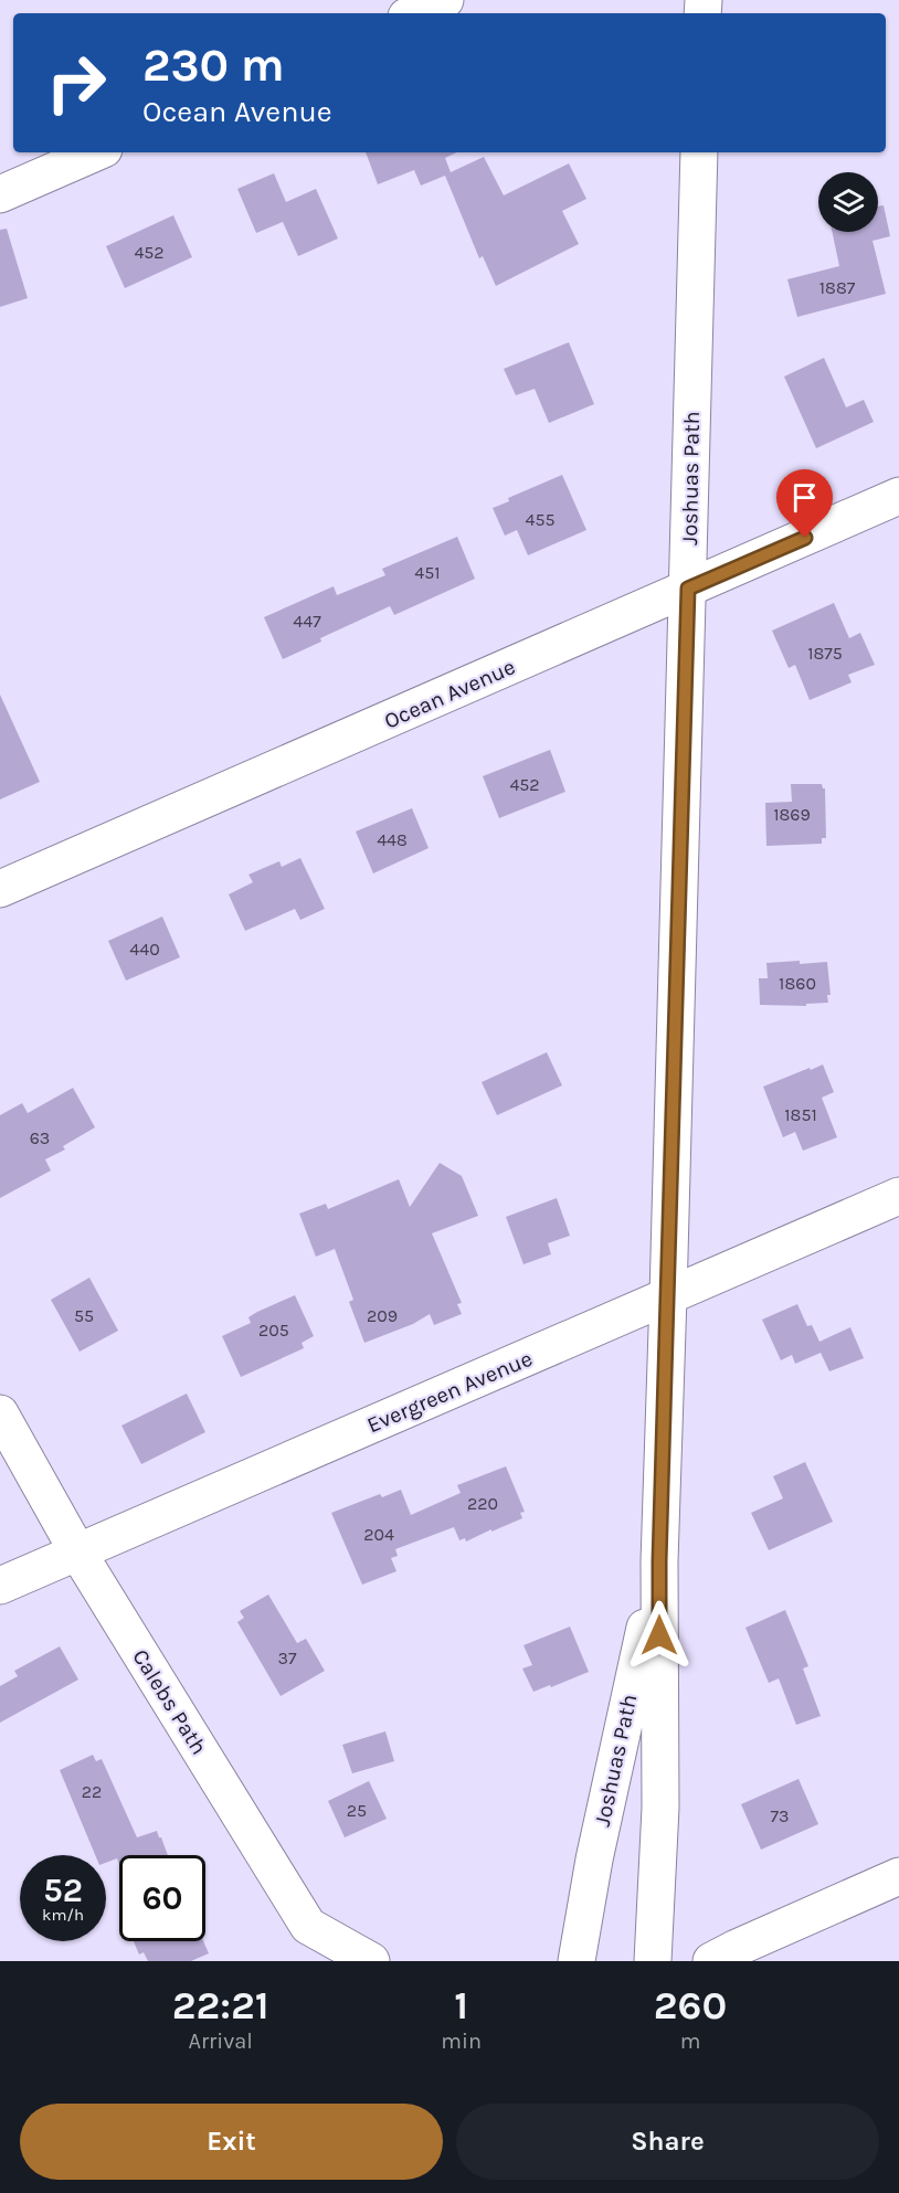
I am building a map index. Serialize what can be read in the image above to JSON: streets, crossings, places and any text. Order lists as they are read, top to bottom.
{
  "streets": {
    "street": [
      "Joshuas Path",
      "Ocean Avenue",
      "Evergreen Avenue",
      "Calebs Path"
    ]
  },
  "crossings": [
    ["Joshuas Path", "Ocean Avenue"],
    ["Joshuas Path", "Evergreen Avenue"],
    ["Evergreen Avenue", "Calebs Path"]
  ],
  "house_numbers": [
    "452",
    "1887",
    "455",
    "451",
    "447",
    "1875",
    "452",
    "1869",
    "448",
    "440",
    "1860",
    "1851",
    "63",
    "55",
    "209",
    "205",
    "220",
    "204",
    "37",
    "22",
    "25",
    "73"
  ],
  "page": {
    "turn": ["230 m", "Ocean Avenue"],
    "speed": "52 km/h",
    "limit": "60",
    "eta": [
      "22:21",
      "Arrival",
      "1",
      "min",
      "260",
      "m"
    ],
    "buttons": ["Exit", "Share"]
  }
}
